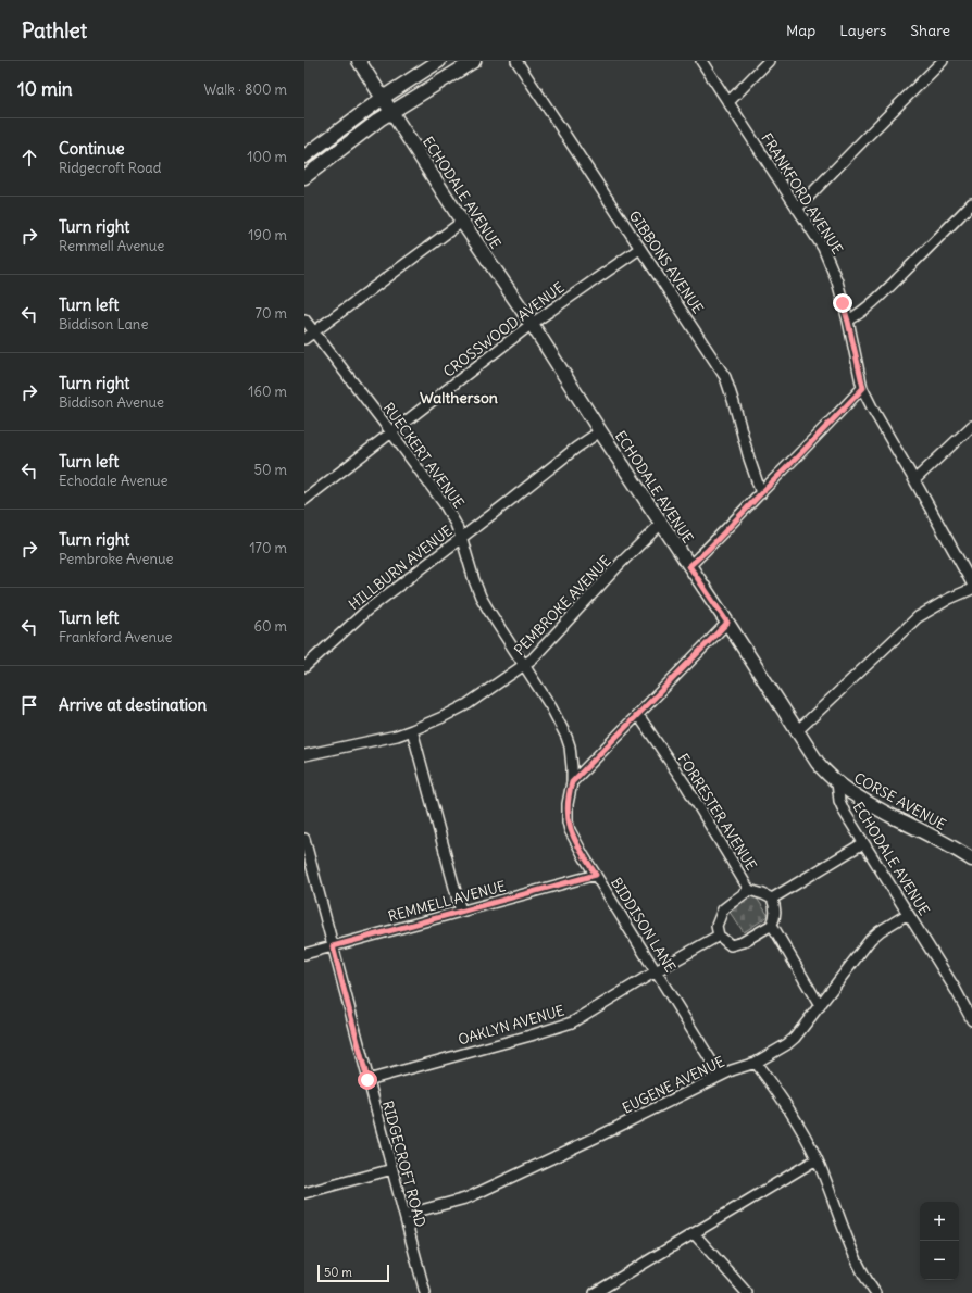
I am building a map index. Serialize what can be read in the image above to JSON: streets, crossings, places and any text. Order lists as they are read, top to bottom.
{
  "streets": {
    "main road": ["ECHODALE AVENUE", "CORSE AVENUE"],
    "street": [
      "FRANKFORD AVENUE",
      "GIBBONS AVENUE",
      "CROSSWOOD AVENUE",
      "RUECKERT AVENUE",
      "HILLBURN AVENUE",
      "PEMBROKE AVENUE",
      "FORRESTER AVENUE",
      "REMMELL AVENUE",
      "BIDDISON LANE",
      "OAKLYN AVENUE",
      "EUGENE AVENUE",
      "RIDGECROFT ROAD"
    ]
  },
  "crossings": [
    ["ECHODALE AVENUE", "CROSSWOOD AVENUE"],
    ["ECHODALE AVENUE", "HILLBURN AVENUE"],
    ["ECHODALE AVENUE", "PEMBROKE AVENUE"],
    ["ECHODALE AVENUE", "CORSE AVENUE"],
    ["ECHODALE AVENUE", "EUGENE AVENUE"],
    ["GIBBONS AVENUE", "CROSSWOOD AVENUE"],
    ["CROSSWOOD AVENUE", "RUECKERT AVENUE"],
    ["RUECKERT AVENUE", "HILLBURN AVENUE"],
    ["RUECKERT AVENUE", "PEMBROKE AVENUE"],
    ["RUECKERT AVENUE", "BIDDISON LANE"],
    ["FORRESTER AVENUE", "OAKLYN AVENUE"],
    ["REMMELL AVENUE", "BIDDISON LANE"],
    ["REMMELL AVENUE", "RIDGECROFT ROAD"],
    ["BIDDISON LANE", "OAKLYN AVENUE"],
    ["BIDDISON LANE", "EUGENE AVENUE"],
    ["OAKLYN AVENUE", "RIDGECROFT ROAD"],
    ["EUGENE AVENUE", "RIDGECROFT ROAD"]
  ],
  "districts": ["Waltherson"],
  "scale_bar": "50 m",
  "page": {
    "header": "Pathlet",
    "nav": ["Map", "Layers", "Share"],
    "heading": ["10 min", "Walk · 800 m"],
    "list": [
      ["Continue", "Ridgecroft Road", "100 m"],
      ["Turn right", "Remmell Avenue", "190 m"],
      ["Turn left", "Biddison Lane", "70 m"],
      ["Turn right", "Biddison Avenue", "160 m"],
      ["Turn left", "Echodale Avenue", "50 m"],
      ["Turn right", "Pembroke Avenue", "170 m"],
      ["Turn left", "Frankford Avenue", "60 m"],
      "Arrive at destination"
    ],
    "map_buttons": ["+", "−"],
    "scale": "50 m"
  }
}
